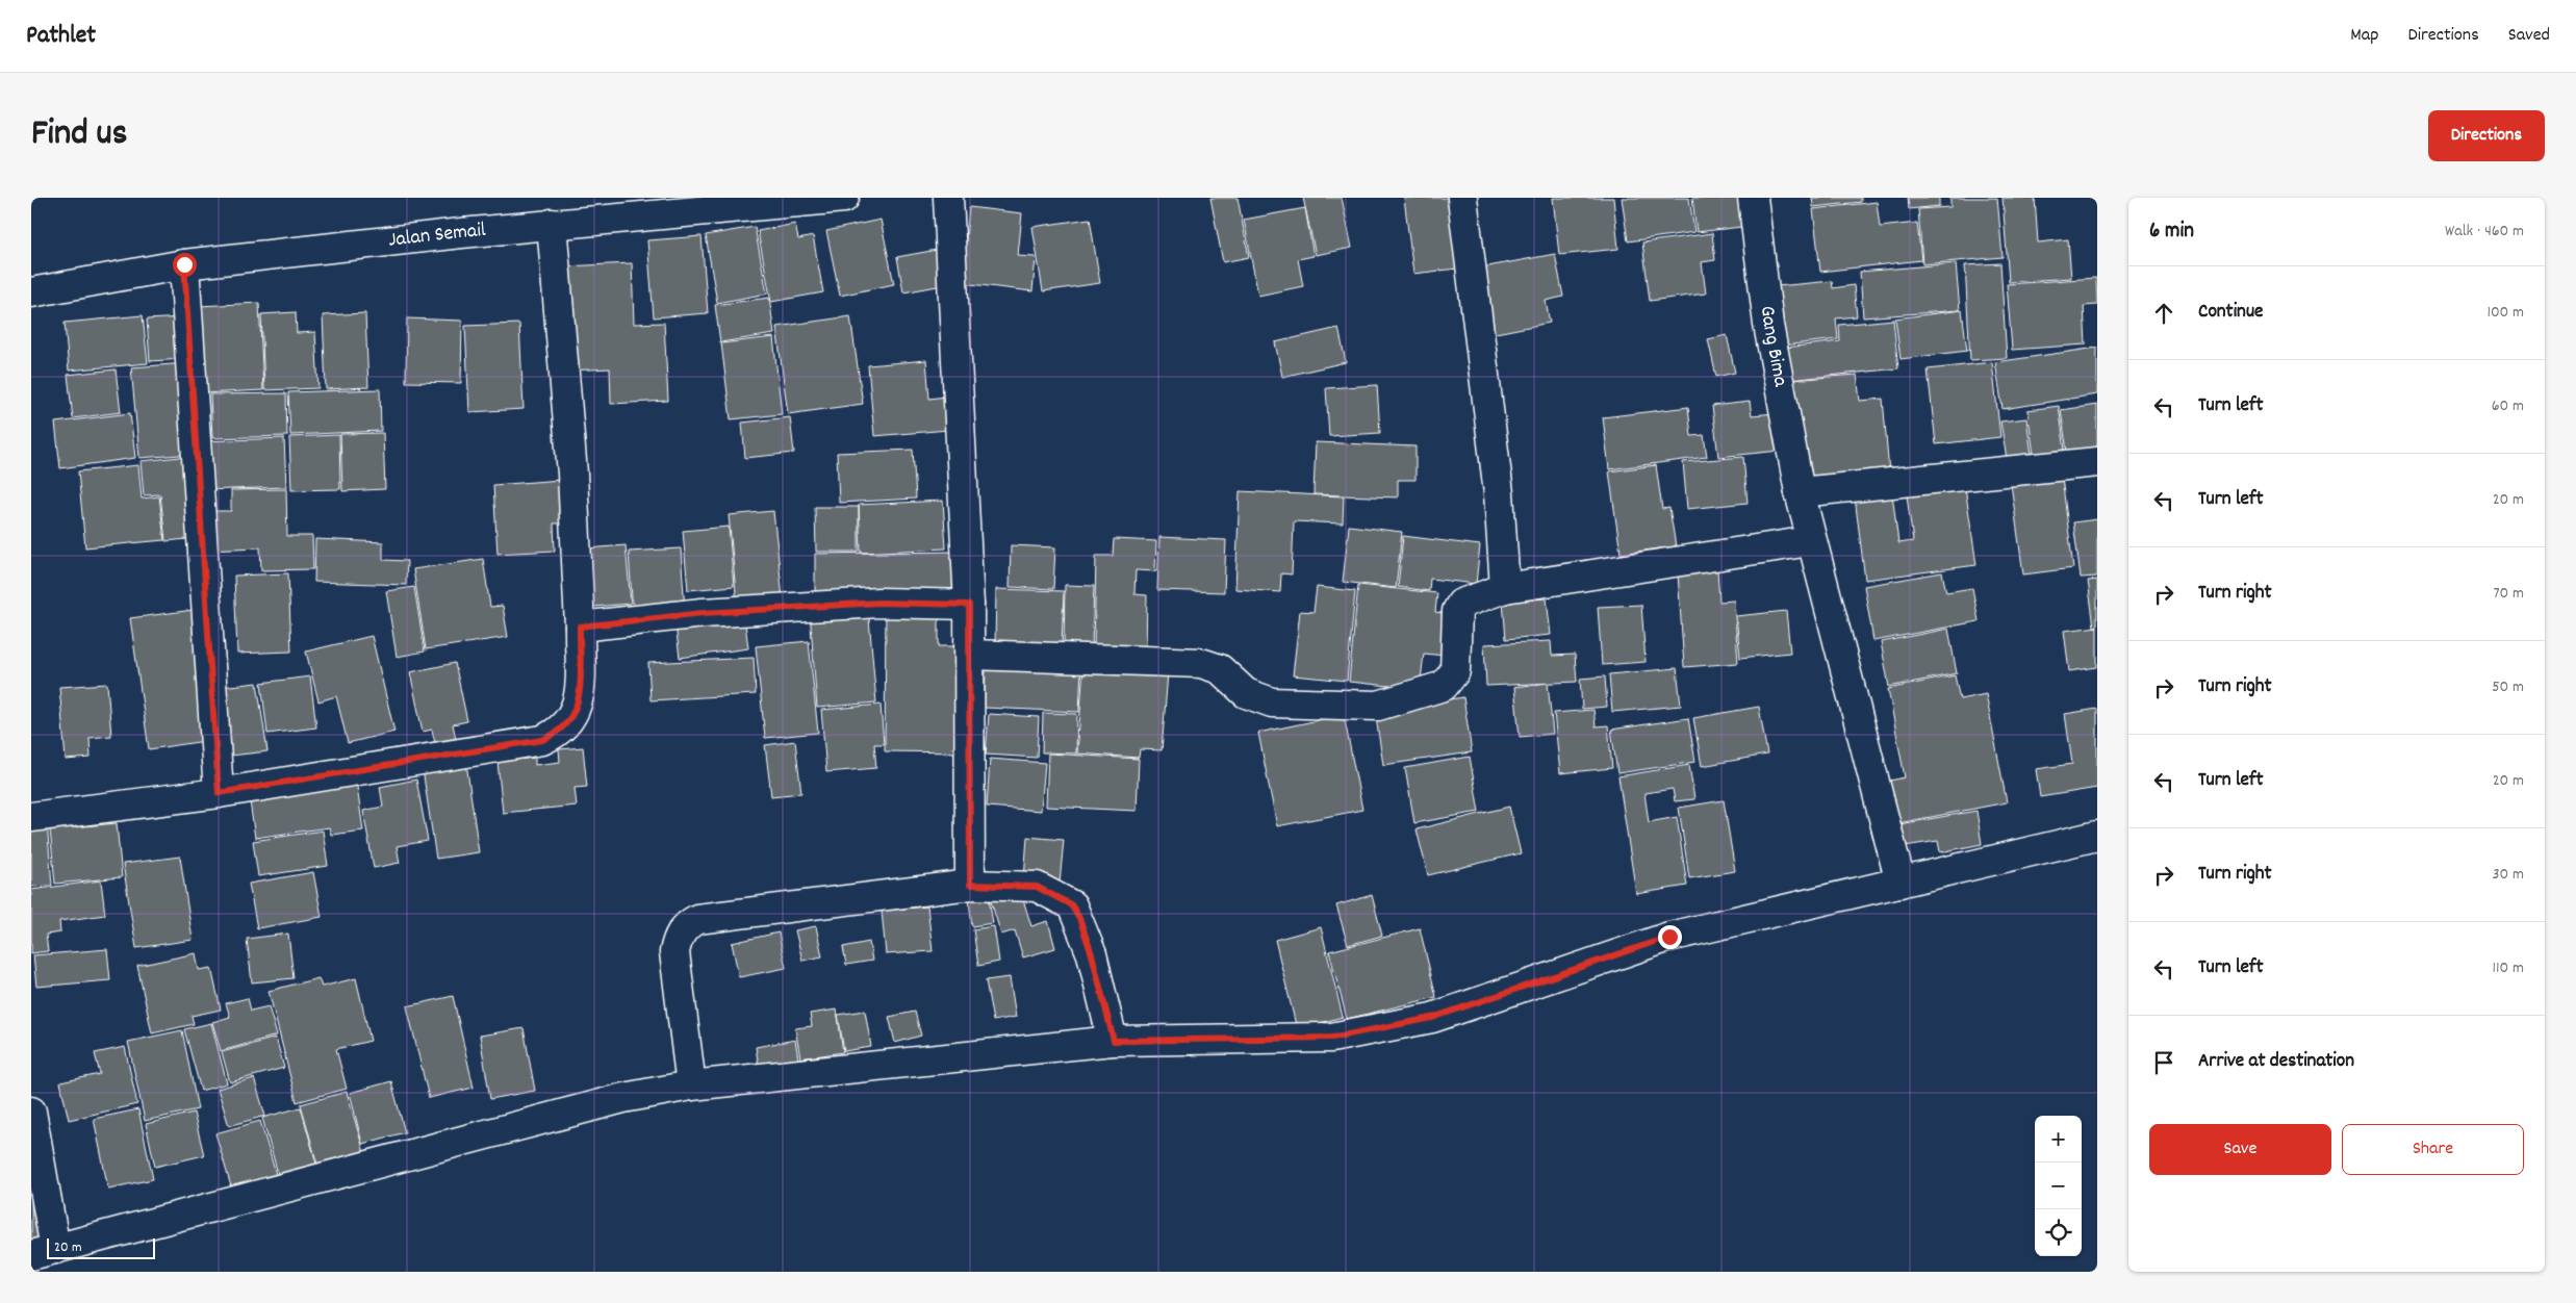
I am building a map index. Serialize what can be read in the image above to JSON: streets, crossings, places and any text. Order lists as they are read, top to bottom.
{
  "streets": {
    "street": ["Jalan Semail", "Gang Bima"]
  },
  "scale_bar": "20 m",
  "page": {
    "header": "Pathlet",
    "nav": ["Map", "Directions", "Saved"],
    "title": "Find us",
    "buttons": [
      "Directions",
      ["Save", "Share"]
    ],
    "heading": ["6 min", "Walk · 460 m"],
    "list": [
      ["Continue", "100 m"],
      ["Turn left", "60 m"],
      ["Turn left", "20 m"],
      ["Turn right", "70 m"],
      ["Turn right", "50 m"],
      ["Turn left", "20 m"],
      ["Turn right", "30 m"],
      ["Turn left", "110 m"],
      "Arrive at destination"
    ],
    "map_buttons": ["+", "−"],
    "scale": "20 m"
  }
}
